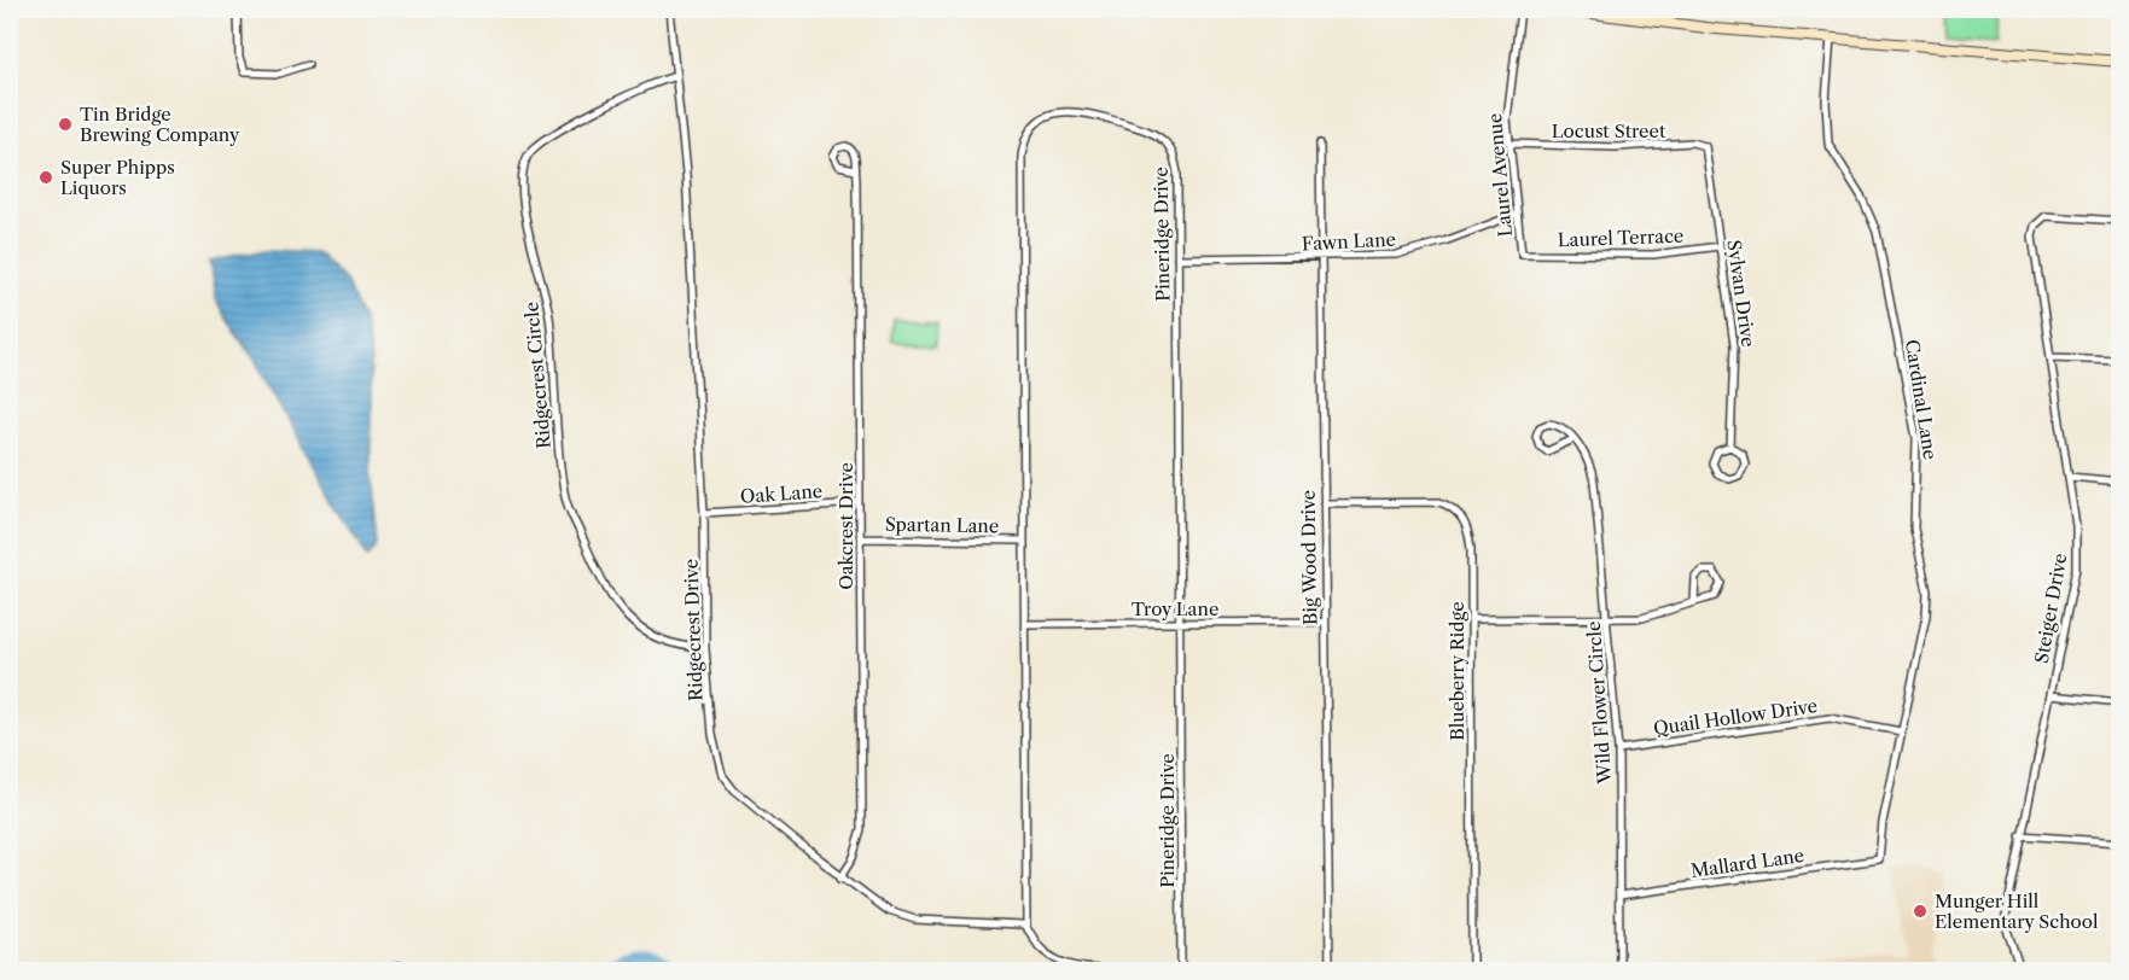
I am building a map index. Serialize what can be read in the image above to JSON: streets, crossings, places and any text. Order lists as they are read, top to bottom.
{
  "streets": {
    "street": [
      "Locust Street",
      "Laurel Avenue",
      "Pineridge Drive",
      "Laurel Terrace",
      "Fawn Lane",
      "Sylvan Drive",
      "Ridgecrest Circle",
      "Cardinal Lane",
      "Oak Lane",
      "Spartan Lane",
      "Oakcrest Drive",
      "Big Wood Drive",
      "Troy Lane",
      "Steiger Drive",
      "Ridgecrest Drive",
      "Blueberry Ridge",
      "Wild Flower Circle",
      "Quail Hollow Drive",
      "Mallard Lane"
    ]
  },
  "crossings": [
    ["Locust Street", "Laurel Avenue"],
    ["Locust Street", "Sylvan Drive"],
    ["Laurel Avenue", "Laurel Terrace"],
    ["Laurel Avenue", "Fawn Lane"],
    ["Pineridge Drive", "Fawn Lane"],
    ["Pineridge Drive", "Spartan Lane"],
    ["Pineridge Drive", "Troy Lane"],
    ["Pineridge Drive", "Ridgecrest Drive"],
    ["Laurel Terrace", "Sylvan Drive"],
    ["Fawn Lane", "Big Wood Drive"],
    ["Ridgecrest Circle", "Ridgecrest Drive"],
    ["Cardinal Lane", "Quail Hollow Drive"],
    ["Cardinal Lane", "Mallard Lane"],
    ["Oak Lane", "Oakcrest Drive"],
    ["Oak Lane", "Ridgecrest Drive"],
    ["Spartan Lane", "Oakcrest Drive"],
    ["Oakcrest Drive", "Ridgecrest Drive"],
    ["Big Wood Drive", "Troy Lane"],
    ["Big Wood Drive", "Blueberry Ridge"],
    ["Wild Flower Circle", "Quail Hollow Drive"],
    ["Wild Flower Circle", "Mallard Lane"]
  ],
  "places": ["Tin Bridge Brewing Company", "Super Phipps Liquors", "Munger Hill Elementary School"]
}
